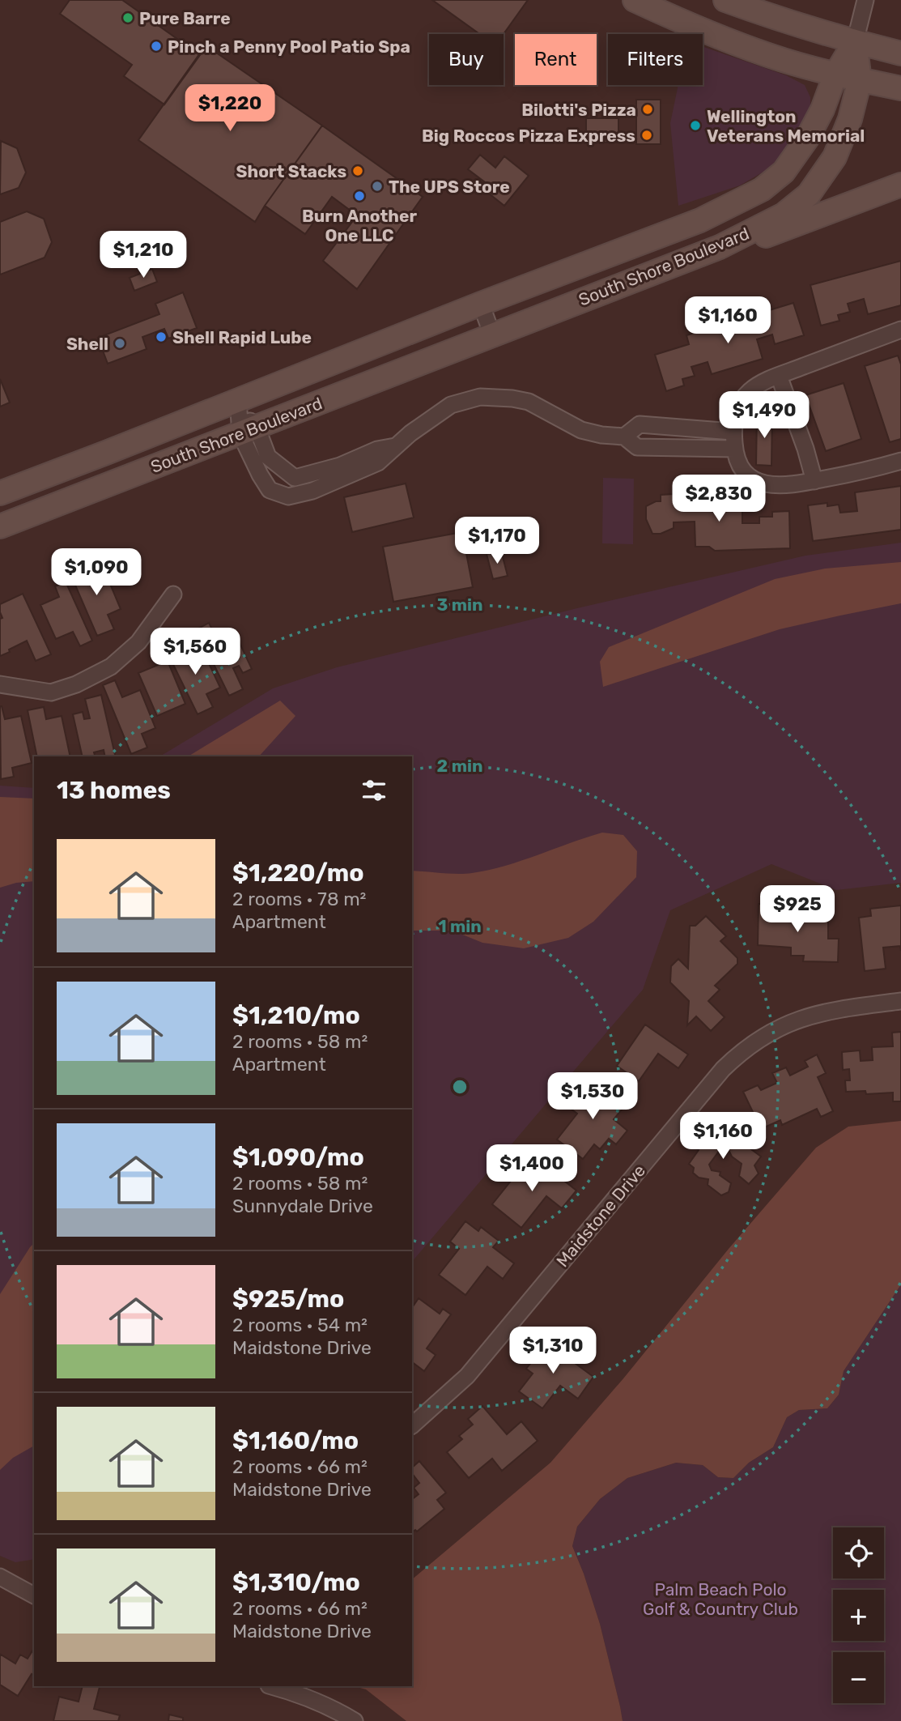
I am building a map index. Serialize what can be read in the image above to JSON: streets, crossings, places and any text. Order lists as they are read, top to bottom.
{
  "streets": {
    "street": ["South Shore Boulevard", "Maidstone Drive"]
  },
  "parks": ["Palm Beach Polo Golf & Country Club"],
  "places": [
    "Pure Barre",
    "Pinch a Penny Pool Patio Spa",
    "Bilotti's Pizza",
    "Wellington Veterans Memorial",
    "Big Roccos Pizza Express",
    "Short Stacks",
    "The UPS Store",
    "Burn Another One LLC",
    "Shell Rapid Lube",
    "Shell"
  ],
  "page": {
    "chip": ["Buy", "Rent", "Filters"],
    "price": [
      "$1,220",
      "$1,210",
      "$1,160",
      "$1,490",
      "$2,830",
      "$1,170",
      "$1,090",
      "$1,560",
      "$925",
      "$1,530",
      "$1,160",
      "$1,400",
      "$1,310"
    ],
    "heading": "13 homes",
    "list": [
      {
        "name": "$1,220/mo",
        "note": "2 rooms · 78 m² · Apartment"
      },
      {
        "name": "$1,210/mo",
        "note": "2 rooms · 58 m² · Apartment"
      },
      {
        "name": "$1,090/mo",
        "note": "2 rooms · 58 m² · Sunnydale Drive"
      },
      {
        "name": "$925/mo",
        "note": "2 rooms · 54 m² · Maidstone Drive"
      },
      {
        "name": "$1,160/mo",
        "note": "2 rooms · 66 m² · Maidstone Drive"
      },
      {
        "name": "$1,310/mo",
        "note": "2 rooms · 66 m² · Maidstone Drive"
      }
    ],
    "map_buttons": ["+", "−"]
  },
  "rings": ["3 min", "2 min", "1 min"]
}
